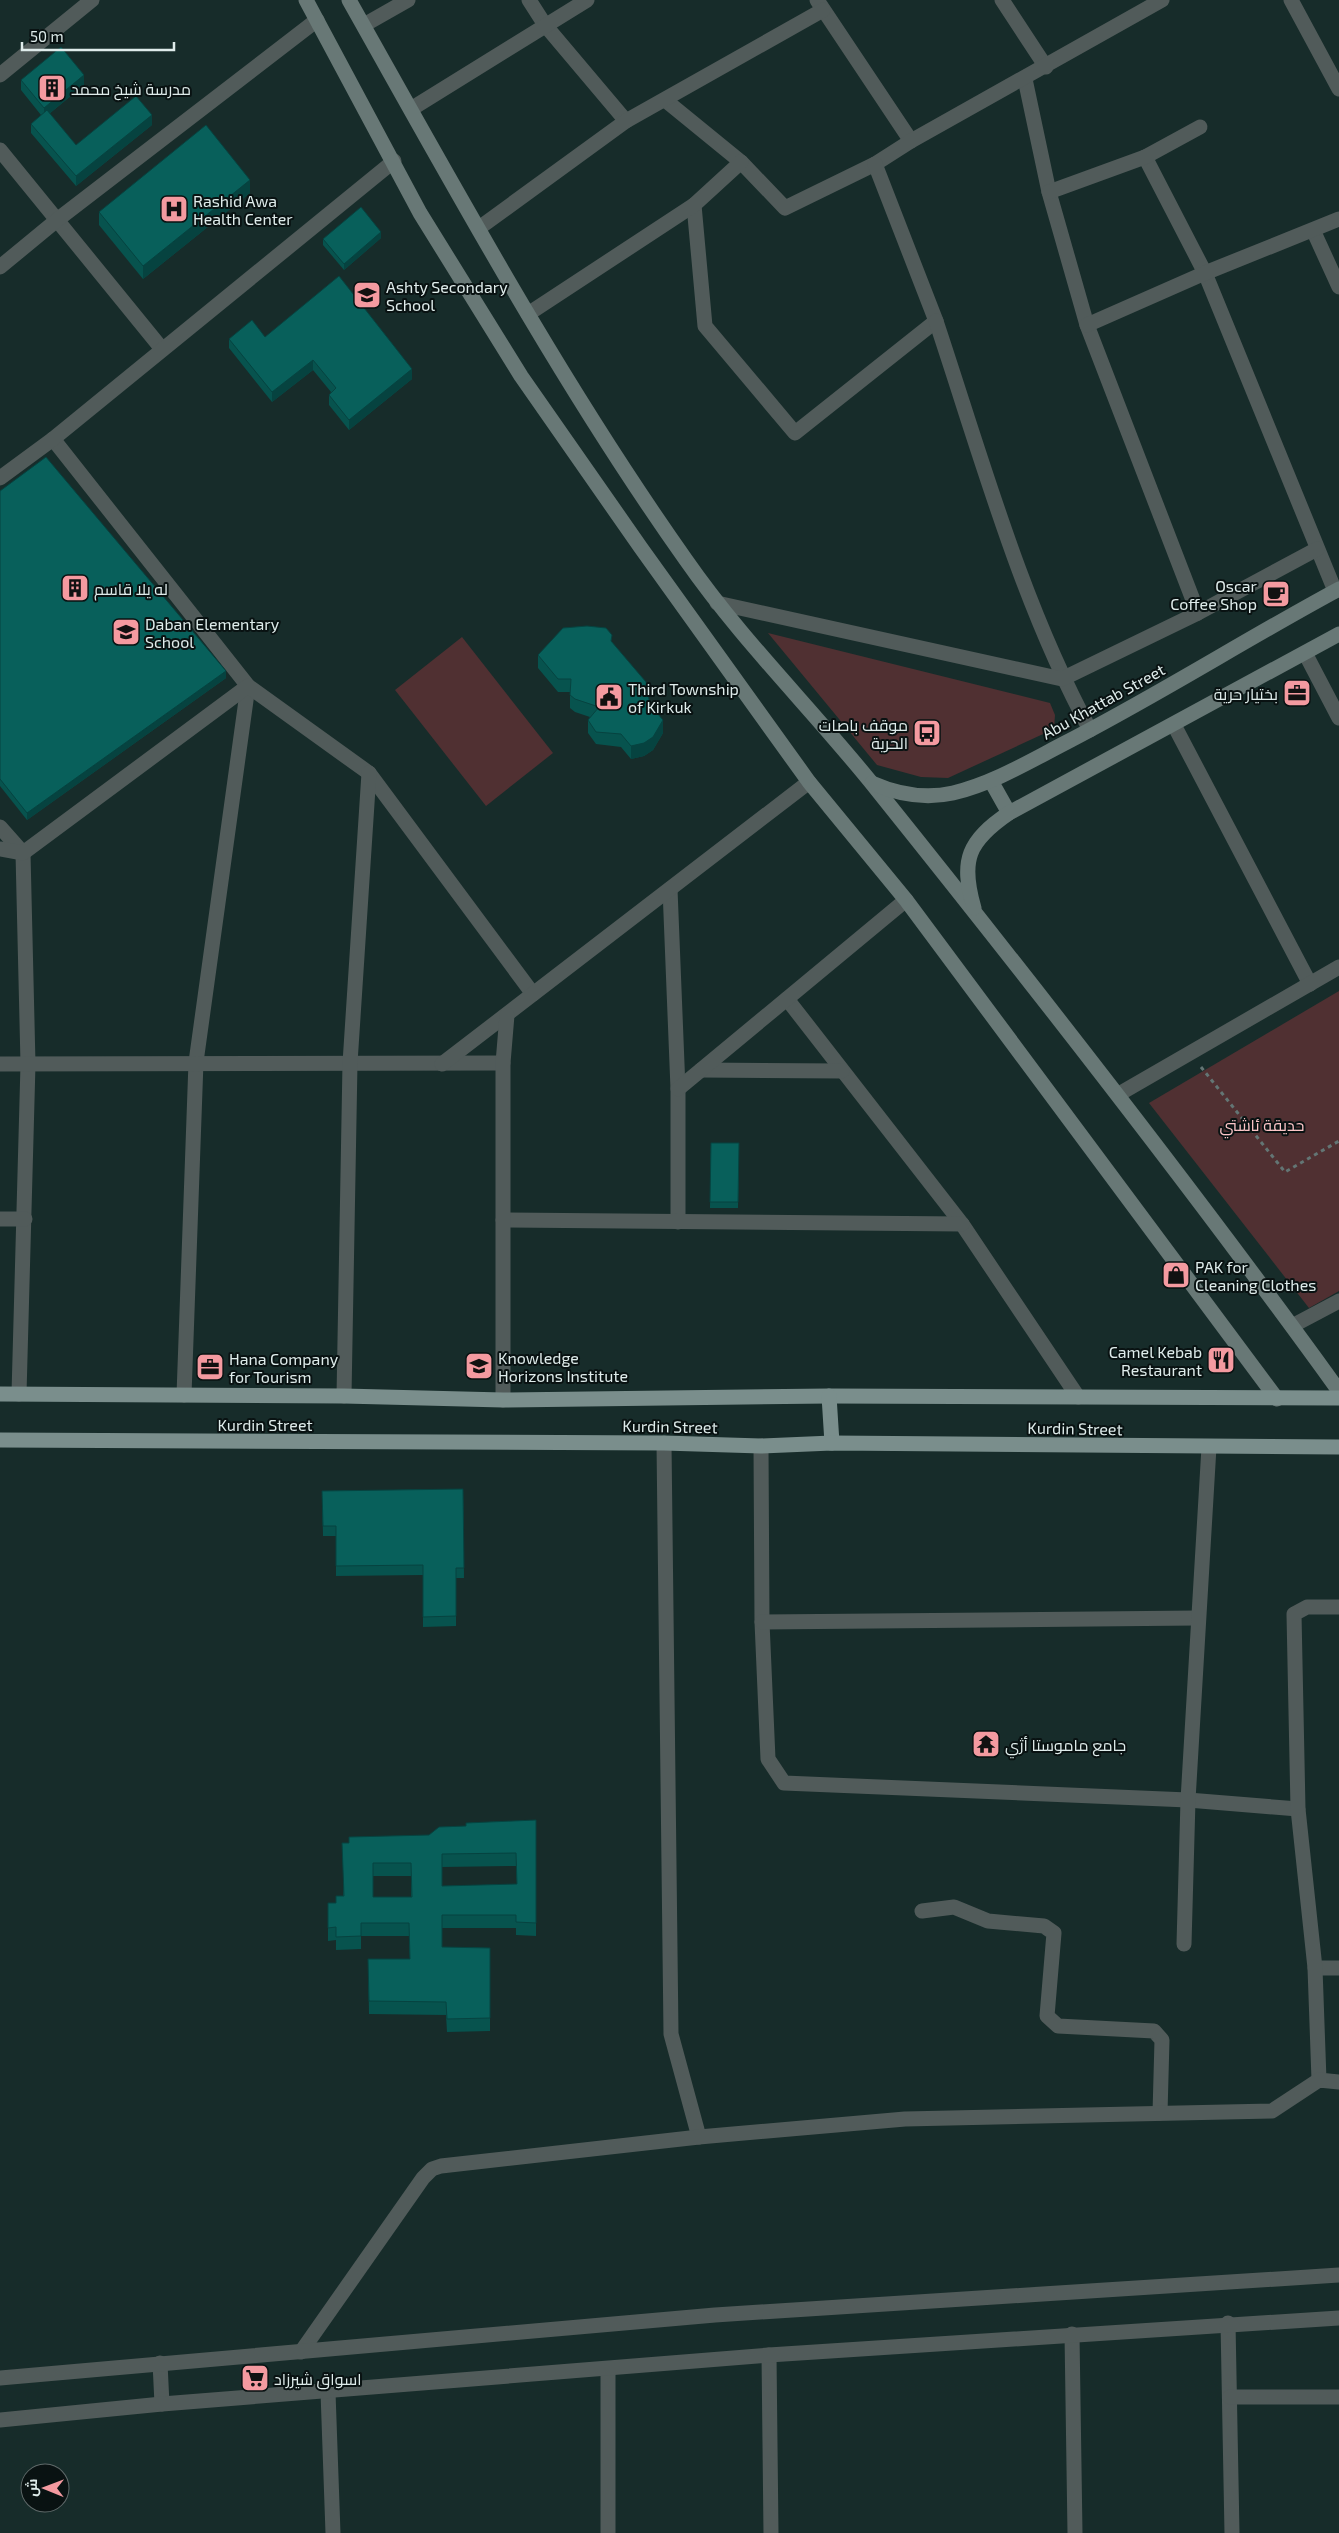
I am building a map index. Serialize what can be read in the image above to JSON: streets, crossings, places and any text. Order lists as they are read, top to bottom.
{
  "streets": {
    "main road": ["Abu Khattab Street", "Kurdin Street"]
  },
  "parks": ["حديقة ئاشتي"],
  "places": {
    "building": ["مدرسة شيخ محمد", "له يلا قاسم"],
    "hospital": ["Rashid Awa Health Center"],
    "school or university": ["Ashty Secondary School", "Daban Elementary School", "Knowledge Horizons Institute"],
    "cafe": ["Oscar Coffee Shop"],
    "office": ["بختيار حرية", "Hana Company for Tourism"],
    "public building": ["Third Township of Kirkuk"],
    "bus stop": ["موقف باصات الحریة"],
    "shop": ["PAK for Cleaning Clothes"],
    "restaurant": ["Camel Kebab Restaurant"],
    "temple": ["جامع ماموستا أژي"],
    "supermarket": ["اسواق شيرزاد"]
  },
  "scale_bar": "50 m",
  "north": "left"
}
